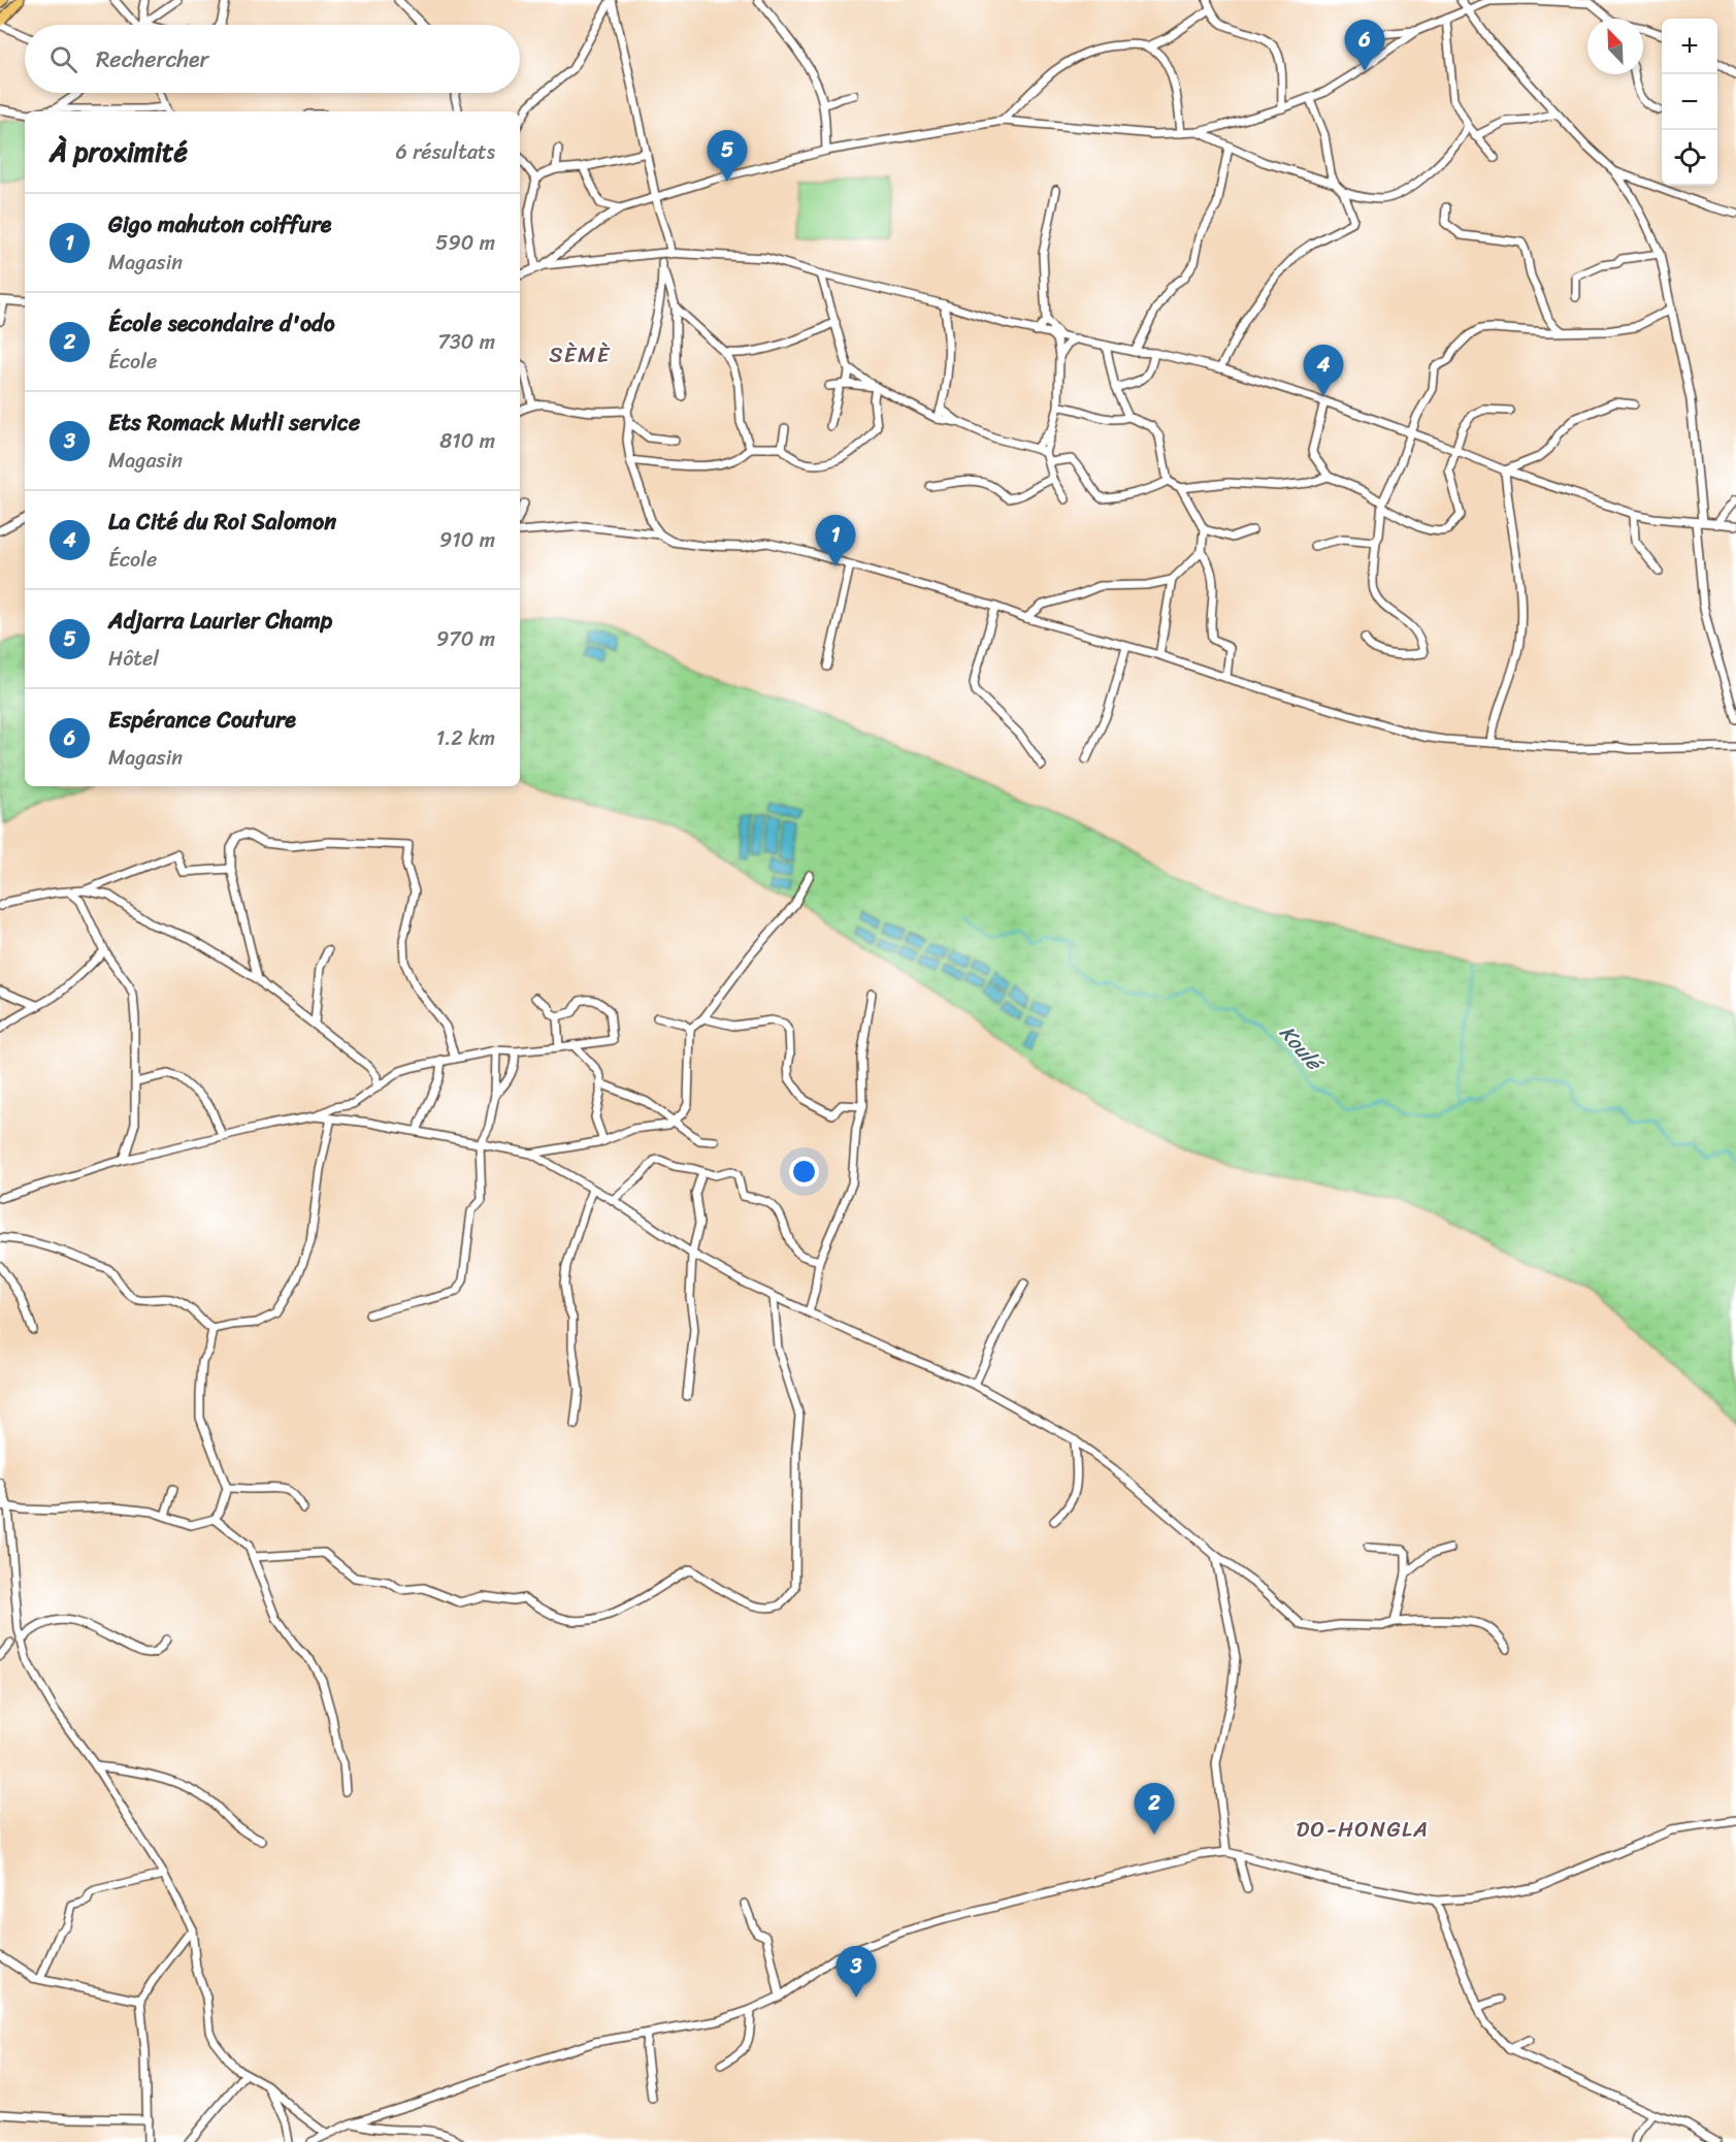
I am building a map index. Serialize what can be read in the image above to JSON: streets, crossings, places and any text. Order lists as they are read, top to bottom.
{
  "districts": ["SÈMÈ", "DO-HONGLA"],
  "water": ["Koulé"],
  "north": "top left",
  "page": {
    "map_buttons": ["+", "−"],
    "pins": [
      "6",
      "5",
      "4",
      "1",
      "2",
      "3"
    ],
    "search": "Rechercher",
    "heading": ["À proximité", "6 résultats"],
    "list": [
      {
        "mark": "1",
        "name": "Gigo mahuton coiffure",
        "note": "Magasin",
        "value": "590 m"
      },
      {
        "mark": "2",
        "name": "École secondaire d'odo",
        "note": "École",
        "value": "730 m"
      },
      {
        "mark": "3",
        "name": "Ets Romack Mutli service",
        "note": "Magasin",
        "value": "810 m"
      },
      {
        "mark": "4",
        "name": "La Cité du Roi Salomon",
        "note": "École",
        "value": "910 m"
      },
      {
        "mark": "5",
        "name": "Adjarra Laurier Champ",
        "note": "Hôtel",
        "value": "970 m"
      },
      {
        "mark": "6",
        "name": "Espérance Couture",
        "note": "Magasin",
        "value": "1.2 km"
      }
    ]
  }
}
